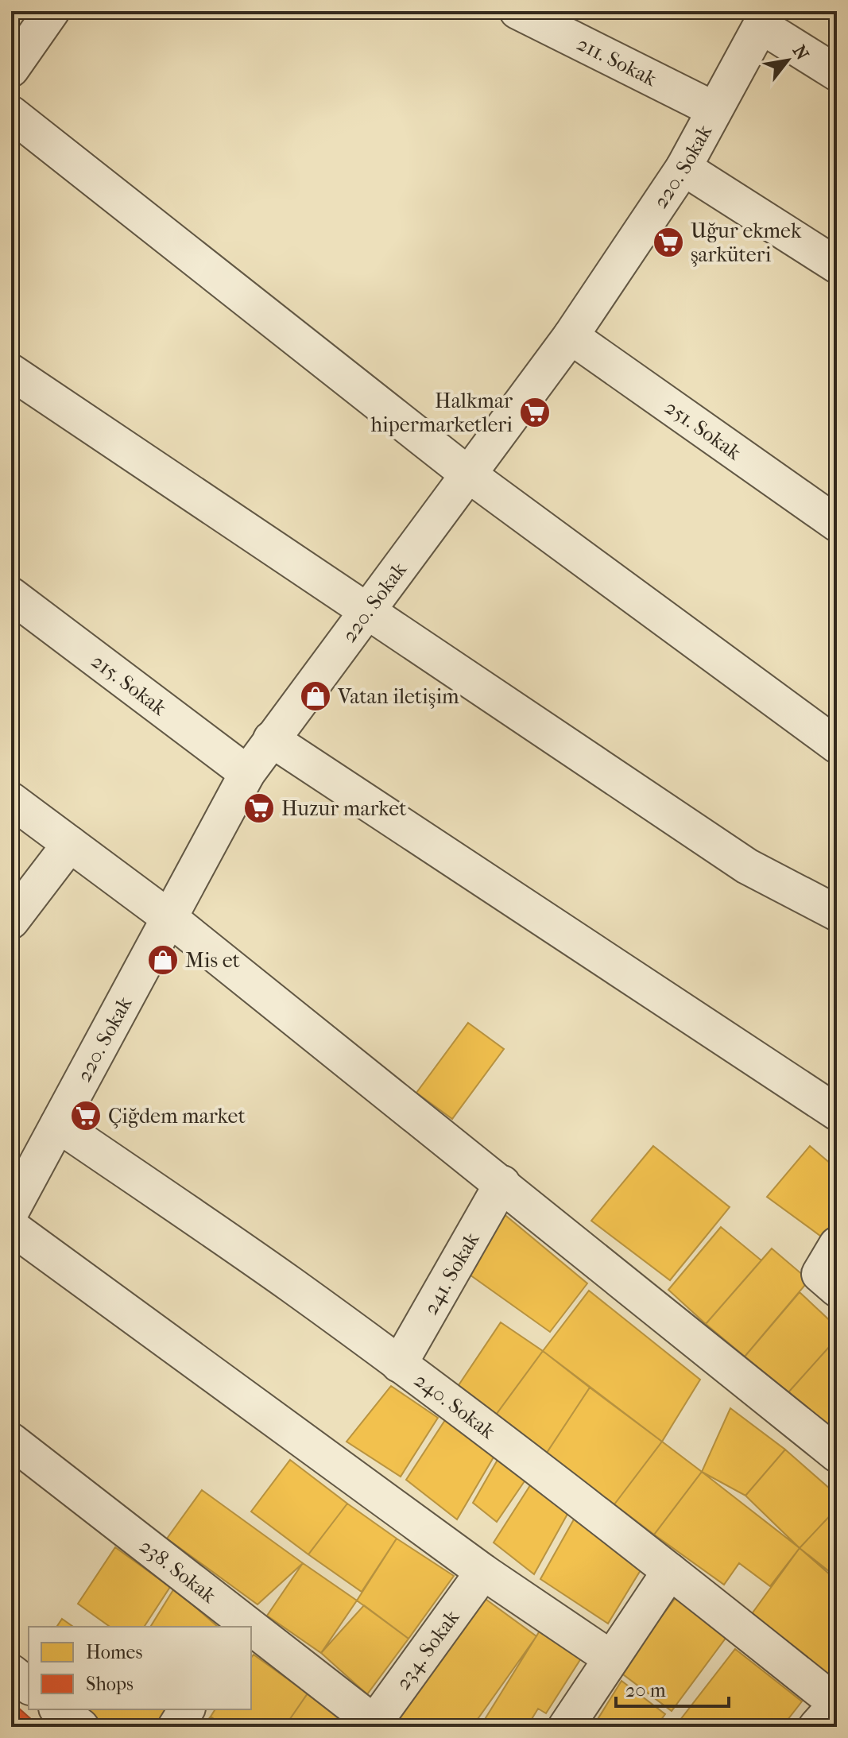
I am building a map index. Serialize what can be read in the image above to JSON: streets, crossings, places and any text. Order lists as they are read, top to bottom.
{
  "streets": {
    "street": [
      "211. Sokak",
      "220. Sokak",
      "251. Sokak",
      "215. Sokak",
      "241. Sokak",
      "240. Sokak",
      "238. Sokak",
      "234. Sokak"
    ]
  },
  "crossings": [
    ["211. Sokak", "220. Sokak"],
    ["220. Sokak", "251. Sokak"],
    ["220. Sokak", "215. Sokak"],
    ["220. Sokak", "240. Sokak"],
    ["241. Sokak", "240. Sokak"],
    ["238. Sokak", "234. Sokak"]
  ],
  "places": {
    "supermarket": [
      "Uğur ekmek şarküteri",
      "Halkmar hipermarketleri",
      "Huzur market",
      "Çiğdem market"
    ],
    "shop": ["Vatan iletişim", "Mis et"]
  },
  "legend": ["Homes", "Shops"],
  "scale_bar": "20 m",
  "north": "top right"
}
